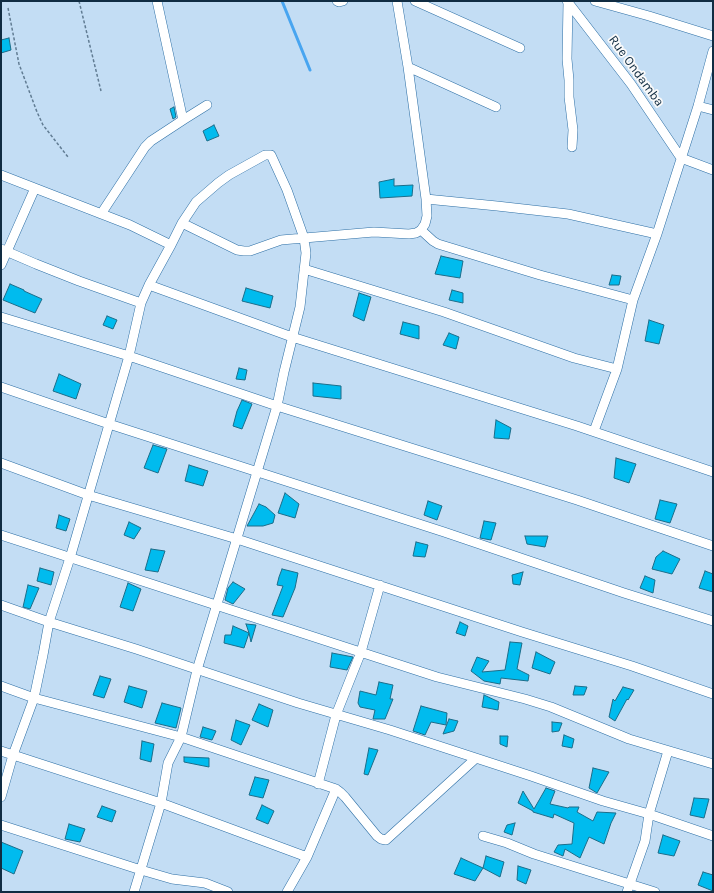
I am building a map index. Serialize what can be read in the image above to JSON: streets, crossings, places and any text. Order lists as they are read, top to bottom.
{
  "streets": {
    "street": ["Rue Ondamba"]
  }
}
